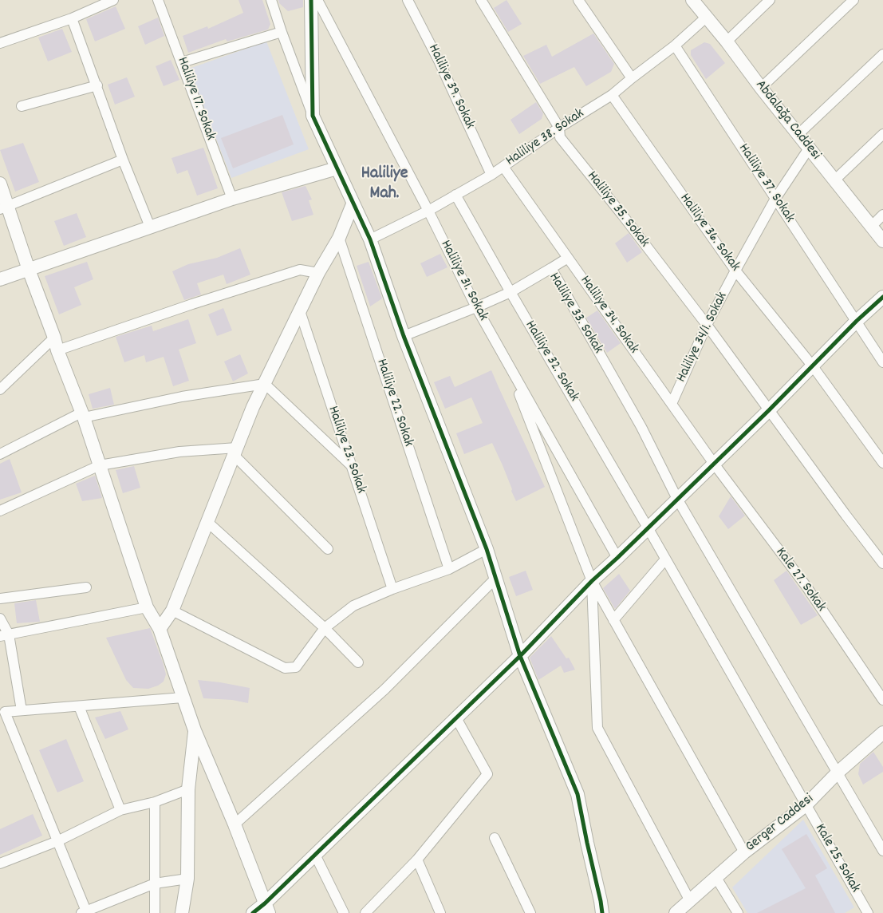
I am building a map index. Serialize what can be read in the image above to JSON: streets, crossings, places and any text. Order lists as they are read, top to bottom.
{
  "streets": {
    "street": [
      "Haliliye 39. Sokak",
      "Haliliye 17. Sokak",
      "Abdalağa Caddesi",
      "Haliliye 38. Sokak",
      "Haliliye 37. Sokak",
      "Haliliye 35. Sokak",
      "Haliliye 36. Sokak",
      "Haliliye 31. Sokak",
      "Haliliye 33. Sokak",
      "Haliliye 34. Sokak",
      "Haliliye 34/1. Sokak",
      "Haliliye 32. Sokak",
      "Haliliye 22. Sokak",
      "Haliliye 23. Sokak",
      "Kale 27. Sokak",
      "Gerger Caddesi",
      "Kale 25. Sokak"
    ]
  },
  "crossings": [
    ["Haliliye 39. Sokak", "Haliliye 38. Sokak"],
    ["Abdalağa Caddesi", "Haliliye 38. Sokak"],
    ["Abdalağa Caddesi", "Haliliye 34/1. Sokak"],
    ["Haliliye 38. Sokak", "Haliliye 37. Sokak"],
    ["Haliliye 38. Sokak", "Haliliye 35. Sokak"],
    ["Haliliye 38. Sokak", "Haliliye 36. Sokak"],
    ["Haliliye 38. Sokak", "Haliliye 31. Sokak"],
    ["Haliliye 38. Sokak", "Haliliye 34. Sokak"],
    ["Haliliye 38. Sokak", "Haliliye 32. Sokak"],
    ["Haliliye 37. Sokak", "Haliliye 34/1. Sokak"],
    ["Haliliye 35. Sokak", "Haliliye 34/1. Sokak"],
    ["Haliliye 36. Sokak", "Haliliye 34/1. Sokak"],
    ["Haliliye 31. Sokak", "Haliliye 33. Sokak"],
    ["Haliliye 33. Sokak", "Haliliye 32. Sokak"],
    ["Haliliye 33. Sokak", "Gerger Caddesi"],
    ["Haliliye 34. Sokak", "Haliliye 34/1. Sokak"],
    ["Haliliye 34. Sokak", "Kale 27. Sokak"],
    ["Haliliye 32. Sokak", "Kale 25. Sokak"],
    ["Gerger Caddesi", "Kale 25. Sokak"]
  ],
  "districts": ["Haliliye Mah."]
}
